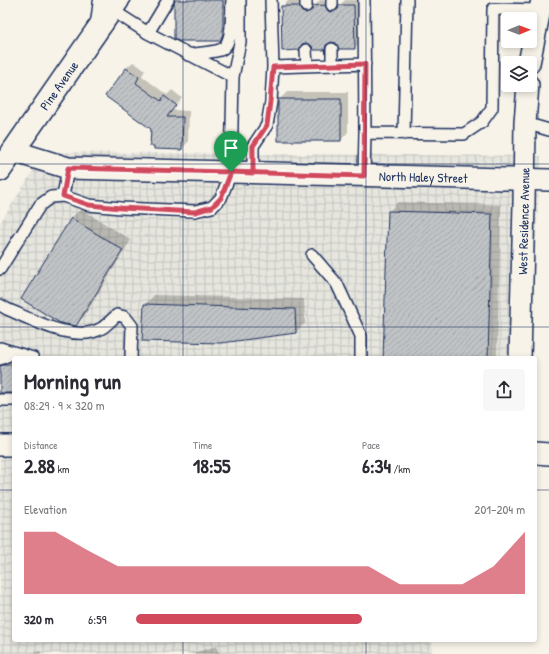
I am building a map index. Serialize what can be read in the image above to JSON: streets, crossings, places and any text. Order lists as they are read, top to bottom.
{
  "streets": {
    "main road": ["Pine Avenue"],
    "street": ["North Haley Street", "West Residence Avenue"]
  },
  "crossings": [
    ["Pine Avenue", "North Haley Street"],
    ["North Haley Street", "West Residence Avenue"]
  ],
  "north": "right",
  "page": {
    "heading": ["Morning run", "08:29 · 9 × 320 m"],
    "stats": [
      ["Distance", "2.88 km"],
      ["Time", "18:55"],
      ["Pace", "6:34 /km"]
    ],
    "chart": ["Elevation", "201–204 m"],
    "list": [
      {
        "name": "320 m",
        "note": "6:59"
      }
    ]
  }
}
